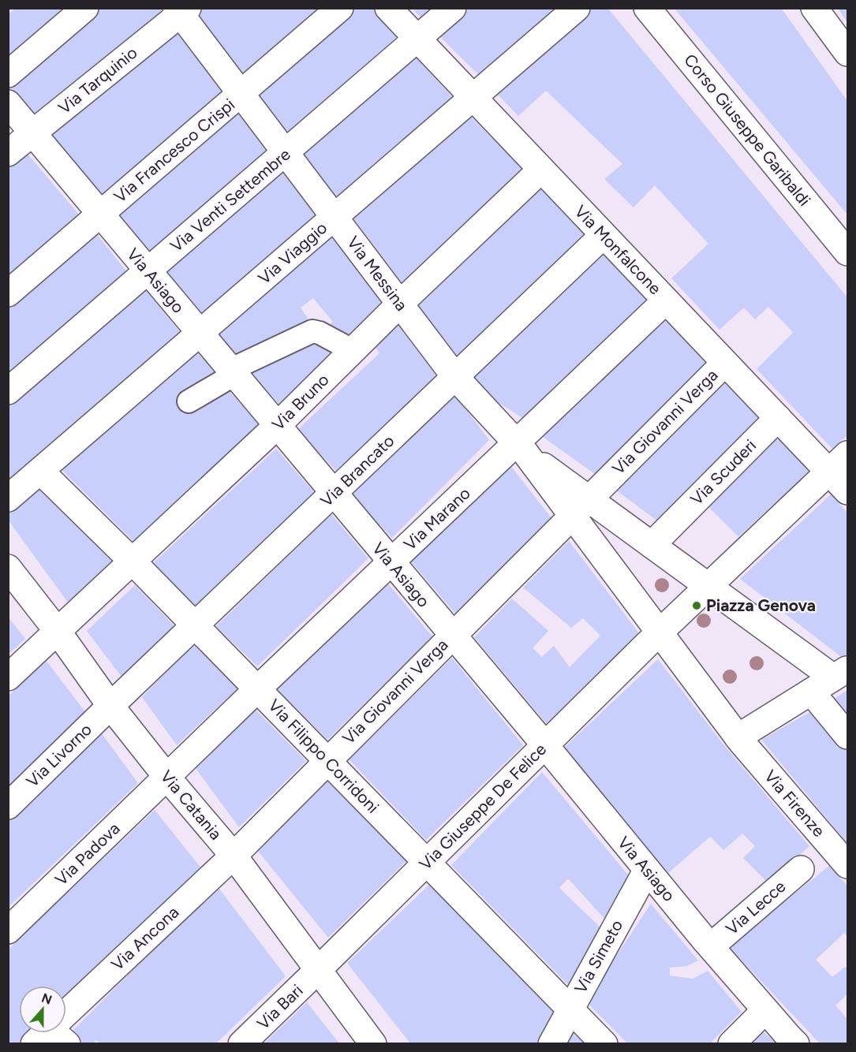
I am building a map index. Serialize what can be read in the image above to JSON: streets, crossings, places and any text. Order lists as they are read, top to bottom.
{
  "streets": {
    "street": [
      "Via Tarquinio",
      "Corso Giuseppe Garibaldi",
      "Via Francesco Crispi",
      "Via Venti Settembre",
      "Via Monfalcone",
      "Via Viaggio",
      "Via Messina",
      "Via Asiago",
      "Via Bruno",
      "Via Giovanni Verga",
      "Via Brancato",
      "Via Scuderi",
      "Via Marano",
      "Via Livorno",
      "Via Filippo Corridoni",
      "Via Firenze",
      "Via Catania",
      "Via Giuseppe De Felice",
      "Via Padova",
      "Via Lecce",
      "Via Ancona",
      "Via Simeto",
      "Via Bari"
    ]
  },
  "crossings": [
    ["Via Tarquinio", "Via Messina"],
    ["Via Tarquinio", "Via Asiago"],
    ["Via Francesco Crispi", "Via Messina"],
    ["Via Francesco Crispi", "Via Asiago"],
    ["Via Venti Settembre", "Via Monfalcone"],
    ["Via Venti Settembre", "Via Messina"],
    ["Via Venti Settembre", "Via Asiago"],
    ["Via Monfalcone", "Via Viaggio"],
    ["Via Monfalcone", "Via Bruno"],
    ["Via Monfalcone", "Via Giovanni Verga"],
    ["Via Monfalcone", "Via Brancato"],
    ["Via Monfalcone", "Via Scuderi"],
    ["Via Monfalcone", "Via Marano"],
    ["Via Monfalcone", "Via Giuseppe De Felice"],
    ["Via Viaggio", "Via Messina"],
    ["Via Viaggio", "Via Asiago"],
    ["Via Viaggio", "Via Filippo Corridoni"],
    ["Via Messina", "Via Bruno"],
    ["Via Messina", "Via Giovanni Verga"],
    ["Via Messina", "Via Brancato"],
    ["Via Messina", "Via Scuderi"],
    ["Via Messina", "Via Marano"],
    ["Via Messina", "Via Firenze"],
    ["Via Messina", "Via Giuseppe De Felice"],
    ["Via Asiago", "Via Bruno"],
    ["Via Asiago", "Via Giovanni Verga"],
    ["Via Asiago", "Via Brancato"],
    ["Via Asiago", "Via Marano"],
    ["Via Asiago", "Via Giuseppe De Felice"],
    ["Via Asiago", "Via Lecce"],
    ["Via Asiago", "Via Simeto"],
    ["Via Bruno", "Via Filippo Corridoni"],
    ["Via Bruno", "Via Catania"],
    ["Via Giovanni Verga", "Via Filippo Corridoni"],
    ["Via Giovanni Verga", "Via Firenze"],
    ["Via Giovanni Verga", "Via Catania"],
    ["Via Giovanni Verga", "Via Ancona"],
    ["Via Brancato", "Via Livorno"],
    ["Via Brancato", "Via Filippo Corridoni"],
    ["Via Brancato", "Via Catania"],
    ["Via Marano", "Via Filippo Corridoni"],
    ["Via Marano", "Via Catania"],
    ["Via Marano", "Via Padova"],
    ["Via Livorno", "Via Catania"],
    ["Via Filippo Corridoni", "Via Giuseppe De Felice"],
    ["Via Filippo Corridoni", "Via Simeto"],
    ["Via Firenze", "Via Giuseppe De Felice"],
    ["Via Catania", "Via Giuseppe De Felice"],
    ["Via Catania", "Via Padova"],
    ["Via Catania", "Via Ancona"],
    ["Via Catania", "Via Bari"],
    ["Via Giuseppe De Felice", "Via Bari"]
  ],
  "places": ["Piazza Genova"],
  "north": "top"
}
